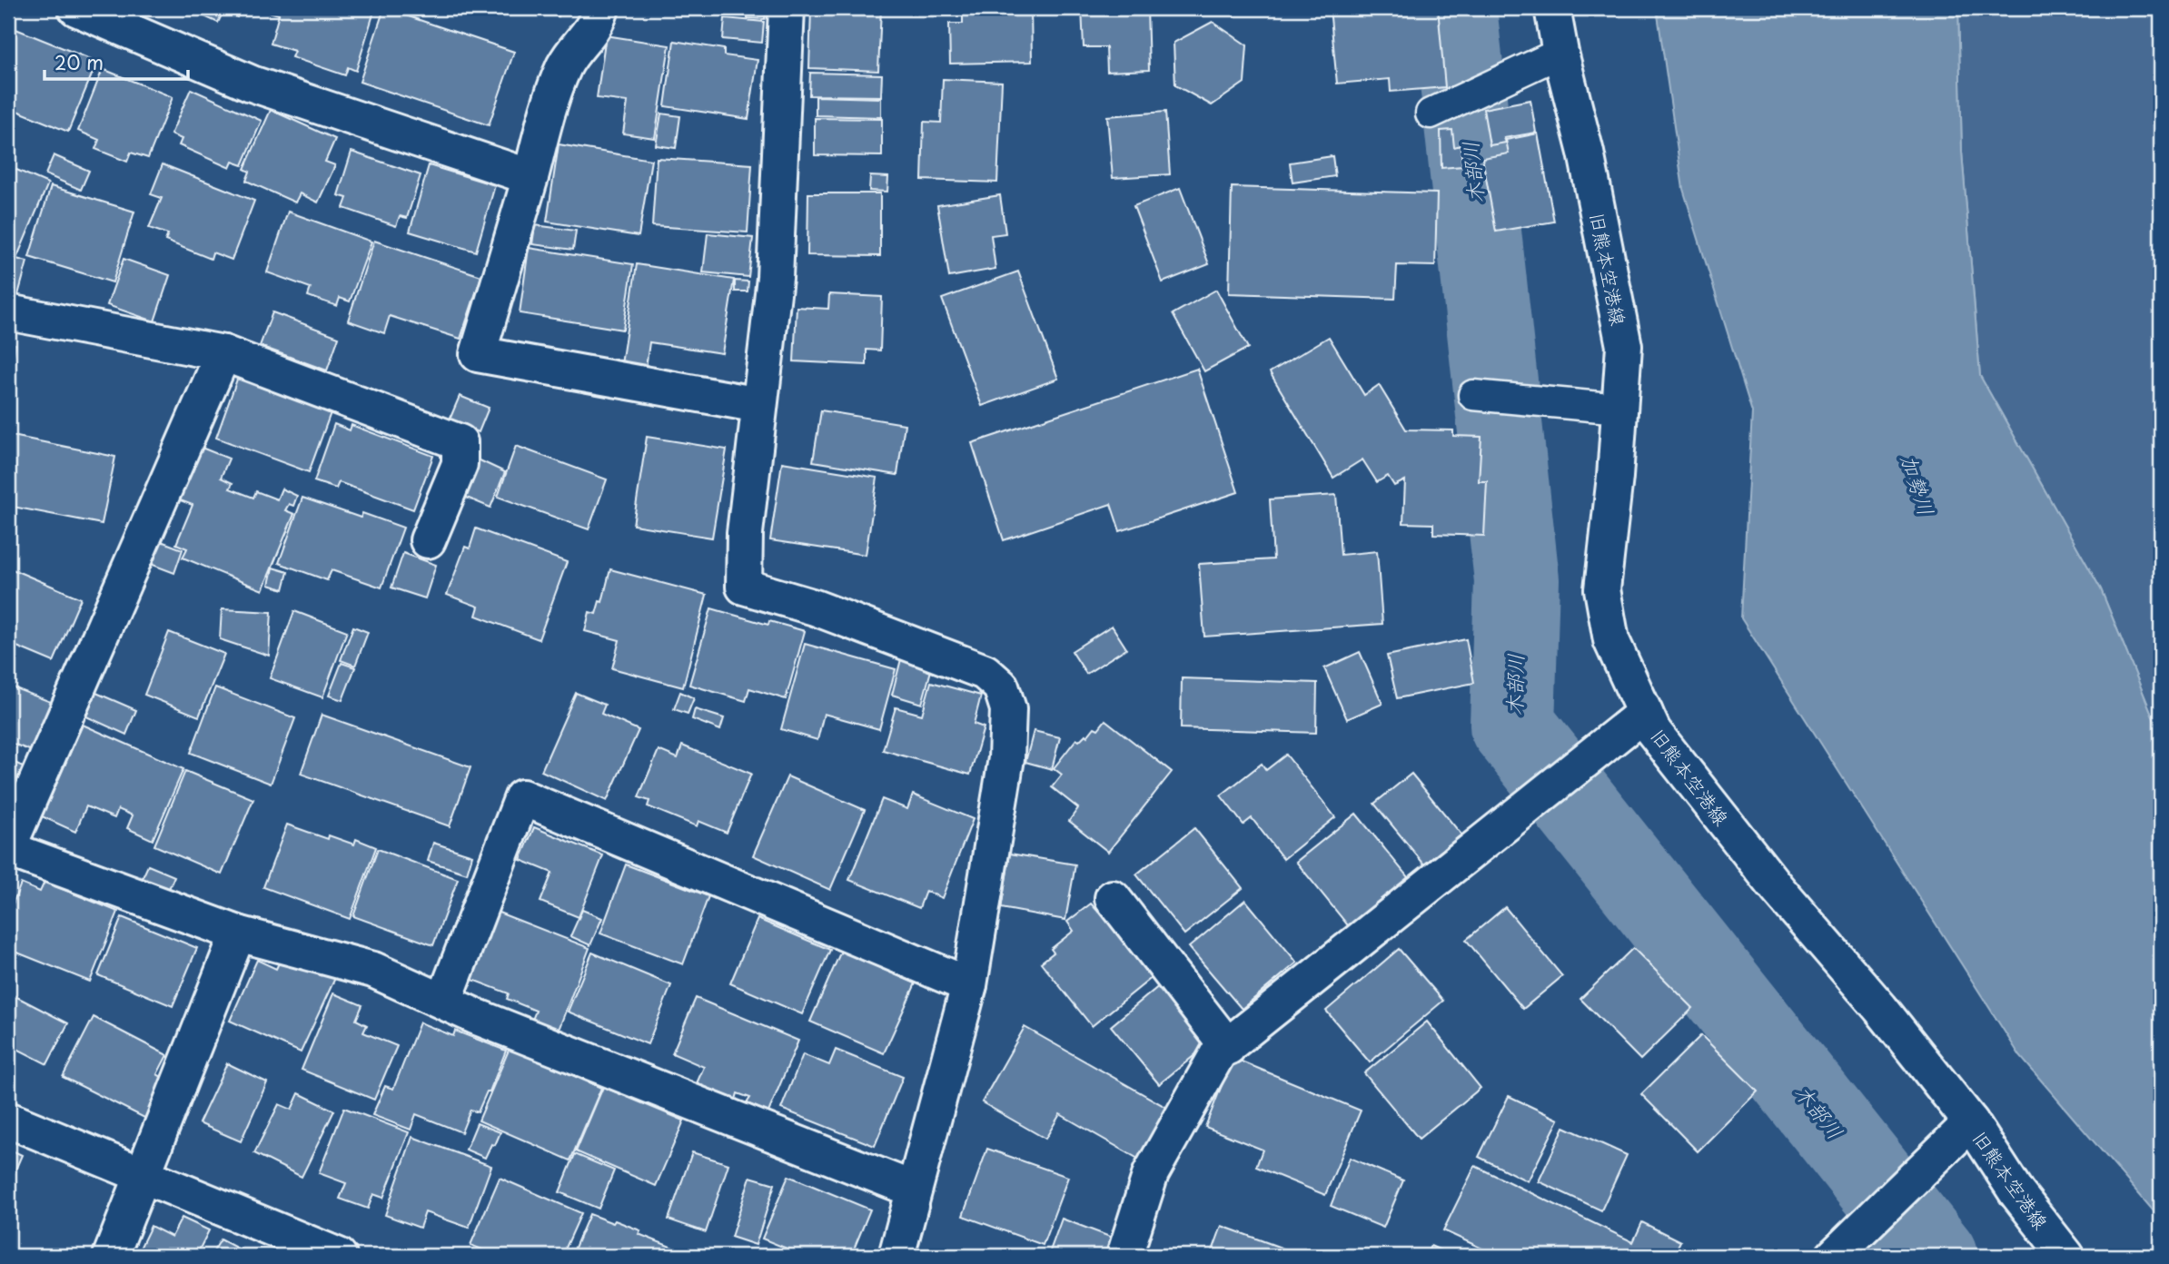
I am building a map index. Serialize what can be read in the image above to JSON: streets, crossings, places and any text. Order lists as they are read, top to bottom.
{
  "streets": {
    "street": ["旧熊本空港線"]
  },
  "water": ["木部川", "加勢川"],
  "scale_bar": "20 m"
}
